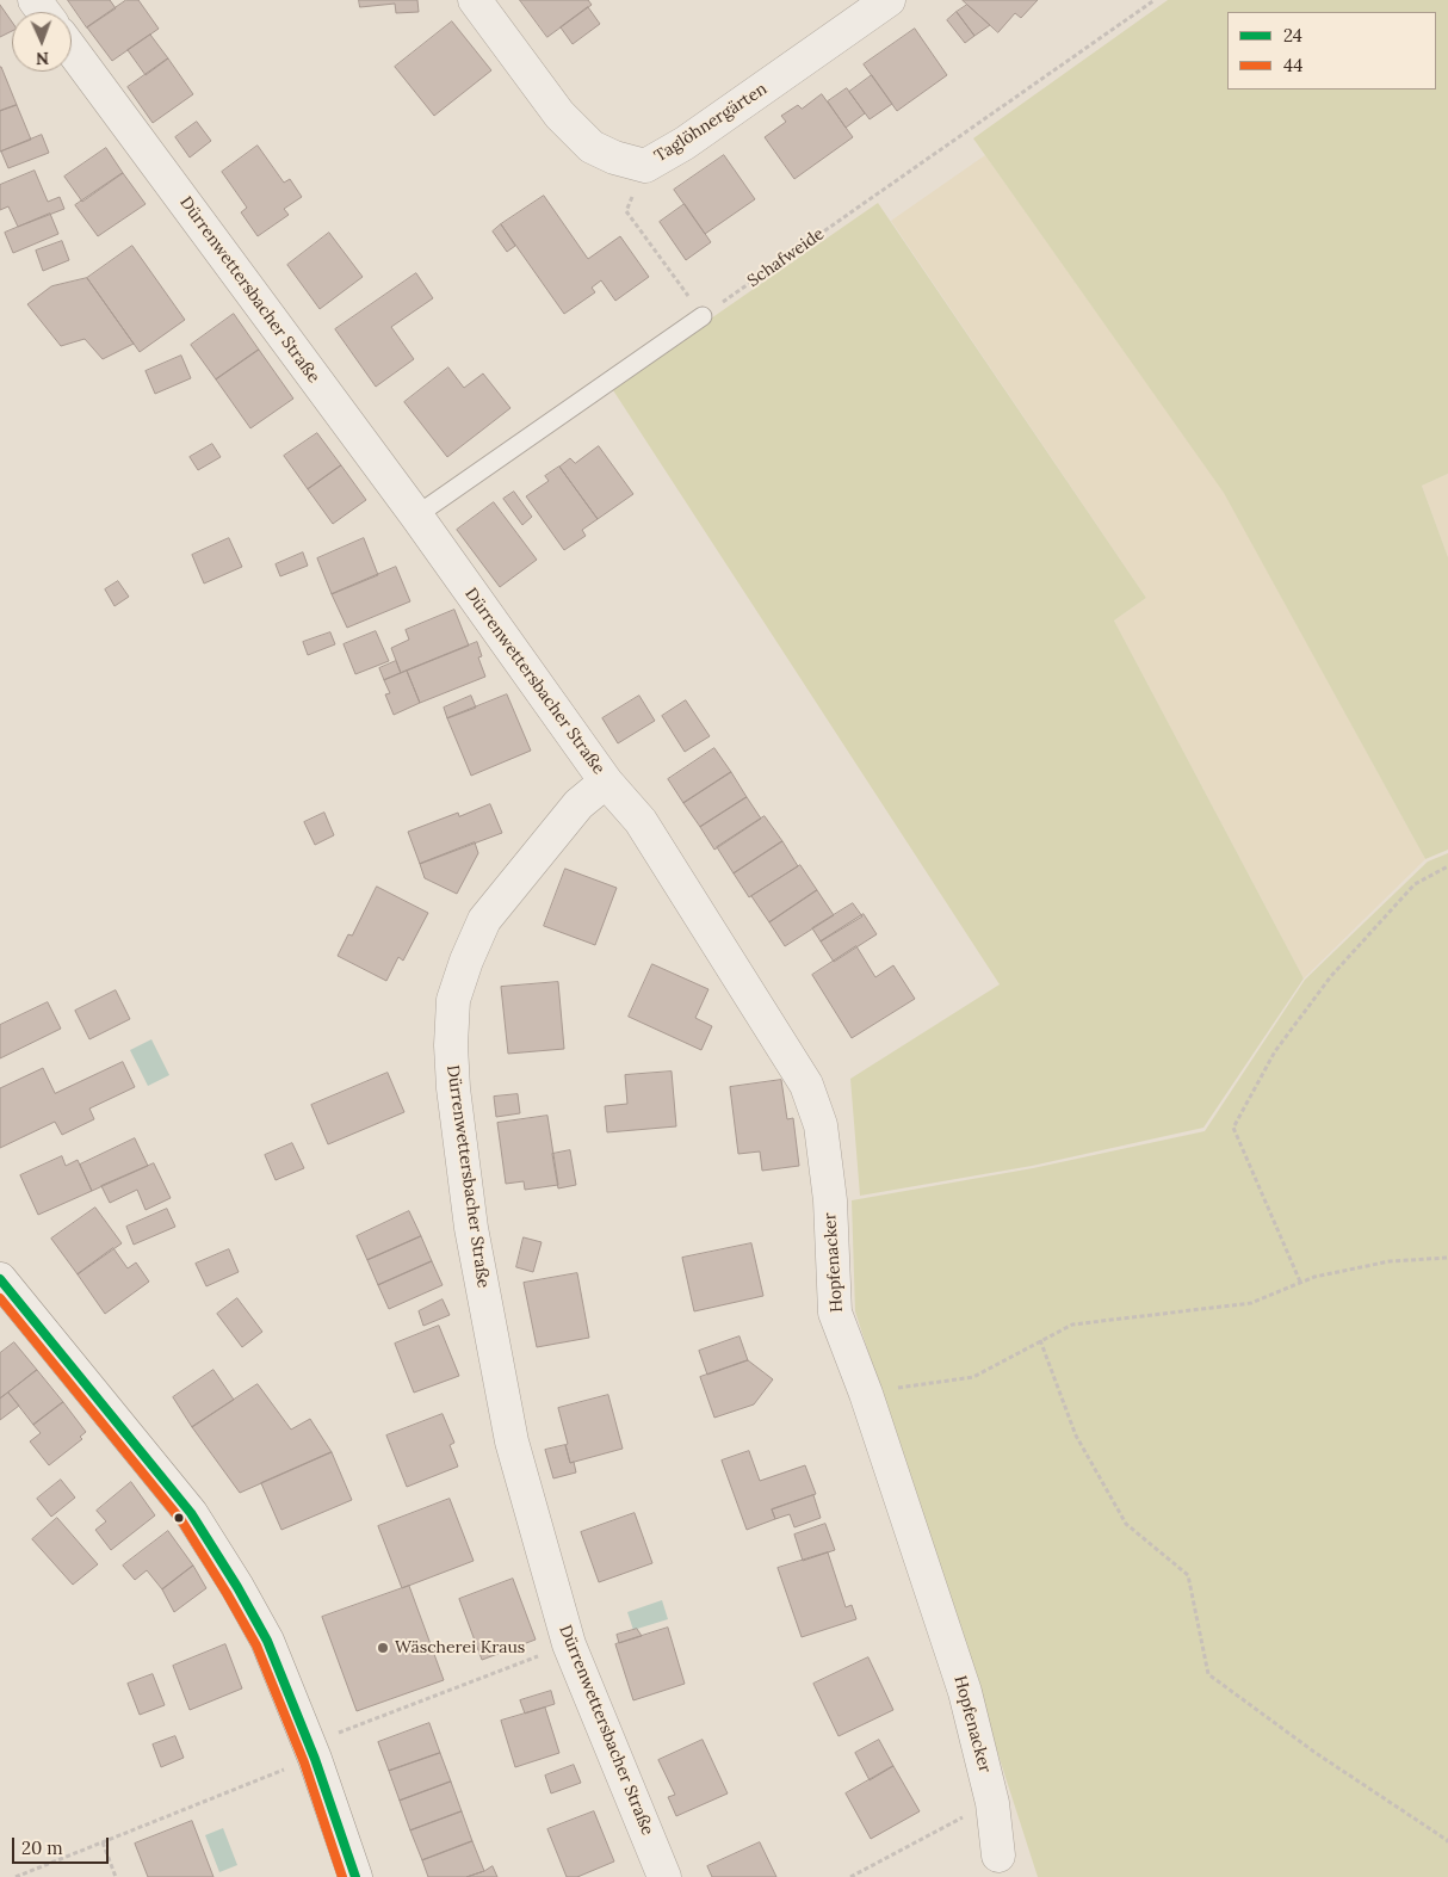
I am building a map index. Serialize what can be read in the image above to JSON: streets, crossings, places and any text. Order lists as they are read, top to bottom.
{
  "streets": {
    "street": ["Taglöhnergärten", "Dürrenwettersbacher Straße", "Hopfenacker"],
    "path": ["Schafweide"]
  },
  "crossings": [
    ["Dürrenwettersbacher Straße", "Hopfenacker"]
  ],
  "places": ["Wäscherei Kraus"],
  "lines": ["transit line 24", "transit line 44"],
  "legend": ["24", "44"],
  "scale_bar": "20 m",
  "north": "bottom"
}
